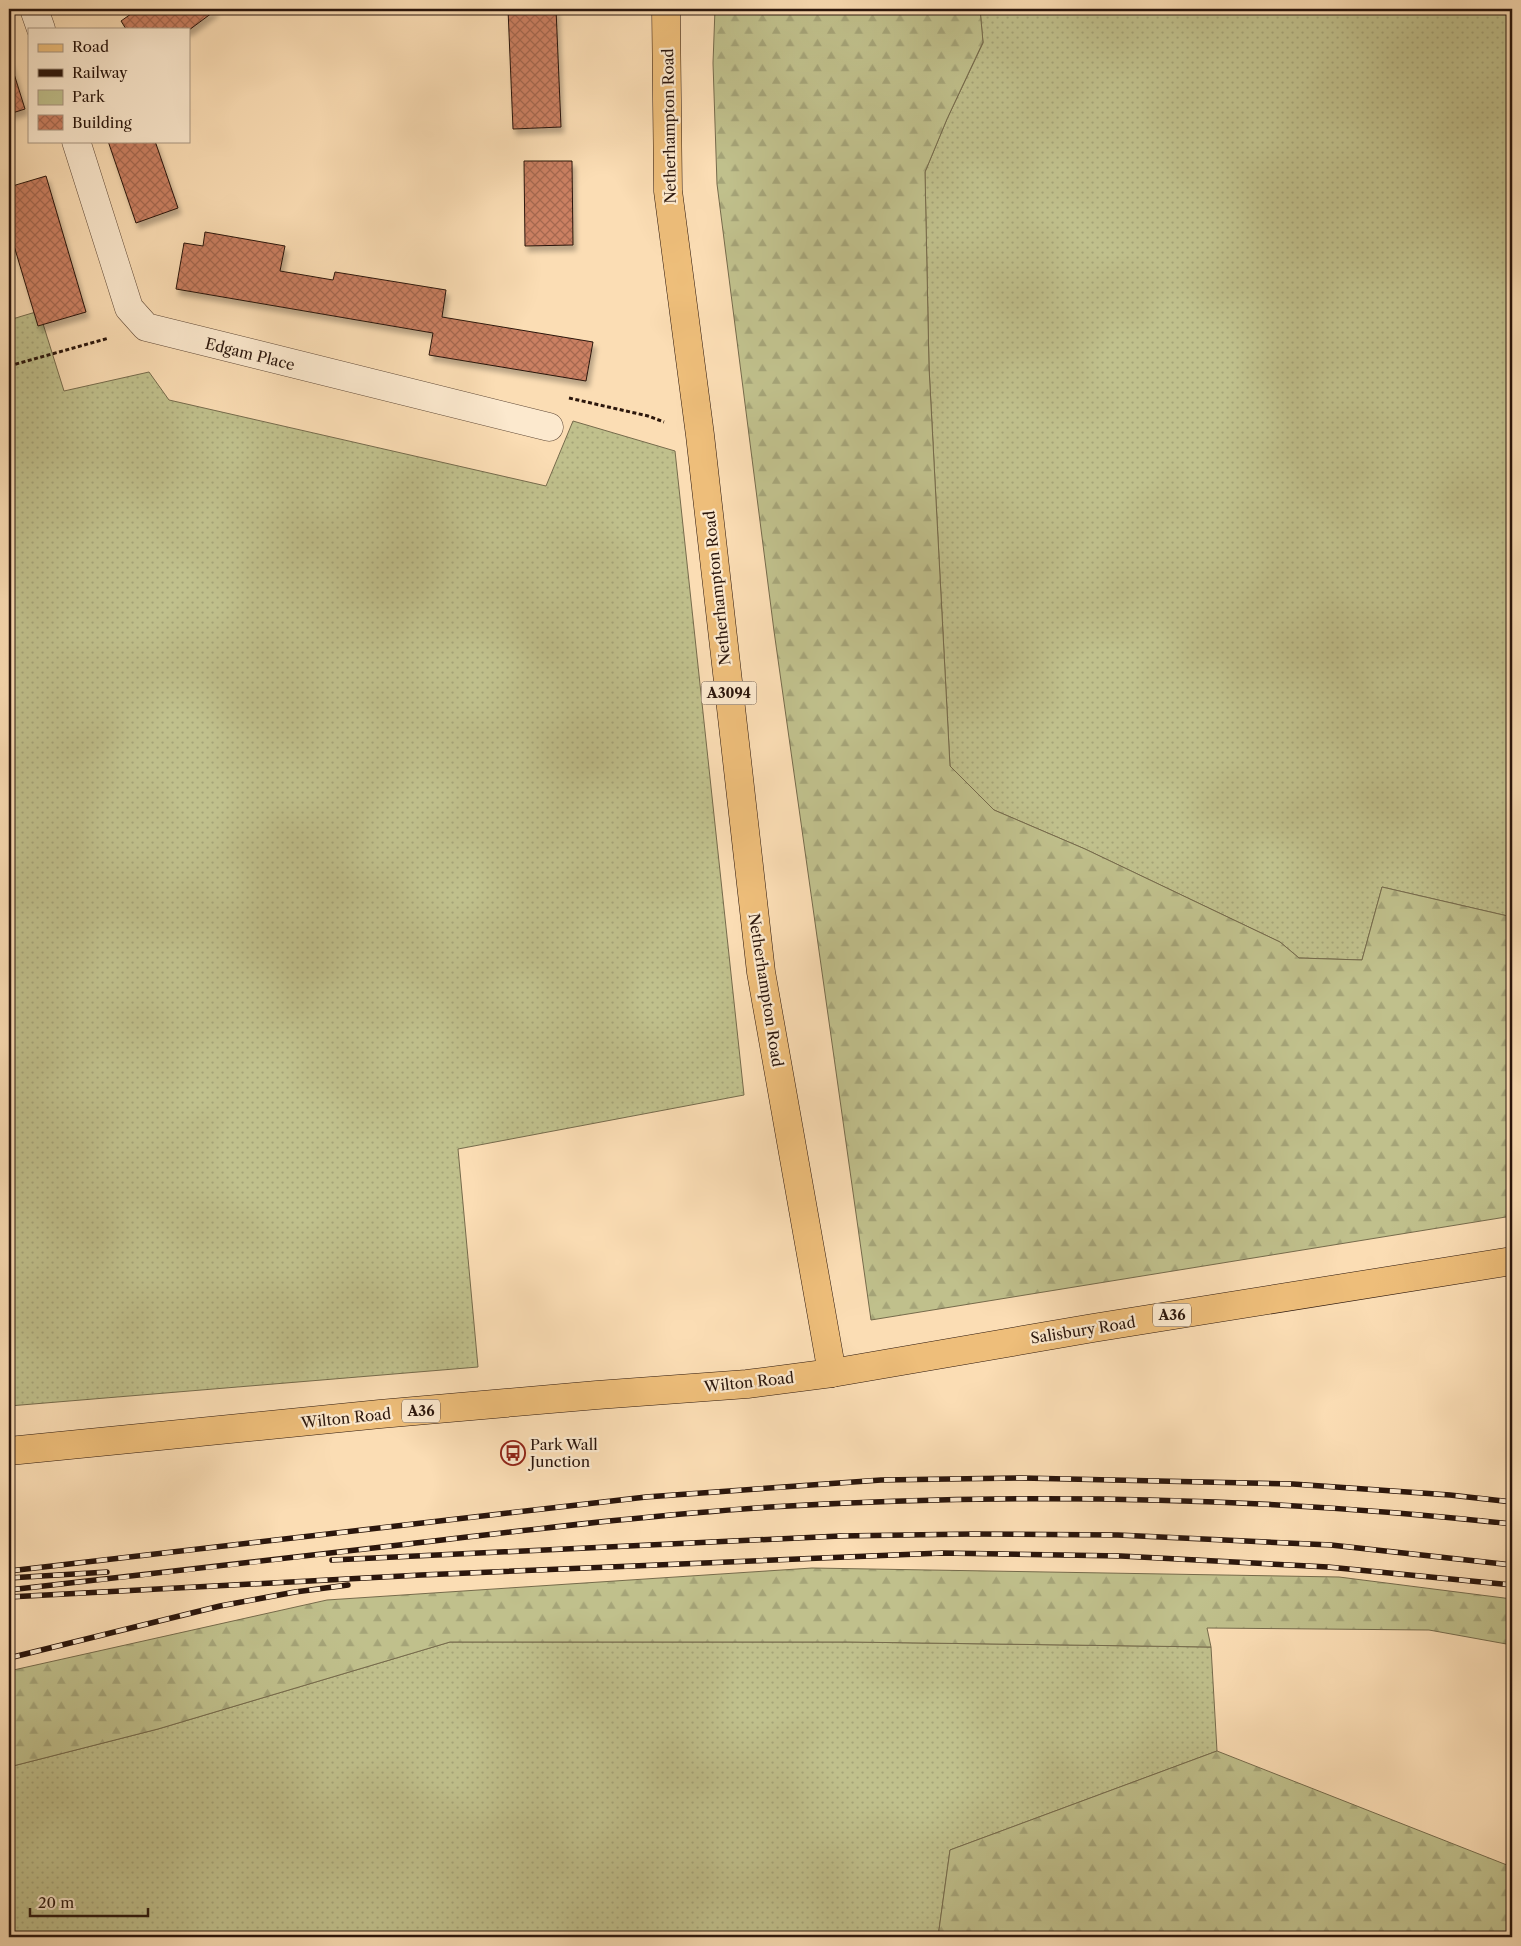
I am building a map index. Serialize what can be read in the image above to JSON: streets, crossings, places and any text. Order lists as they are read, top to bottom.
{
  "streets": {
    "main road": [
      "Netherhampton Road",
      "A3094",
      "A36",
      "Salisbury Road",
      "Wilton Road"
    ],
    "street": ["Edgam Place"]
  },
  "crossings": [
    ["Netherhampton Road", "Salisbury Road"],
    ["Netherhampton Road", "Wilton Road"],
    ["Salisbury Road", "Wilton Road"]
  ],
  "places": {
    "bus stop": ["Park Wall Junction"]
  },
  "legend": [
    "Road",
    "Railway",
    "Park",
    "Building"
  ],
  "scale_bar": "20 m"
}
